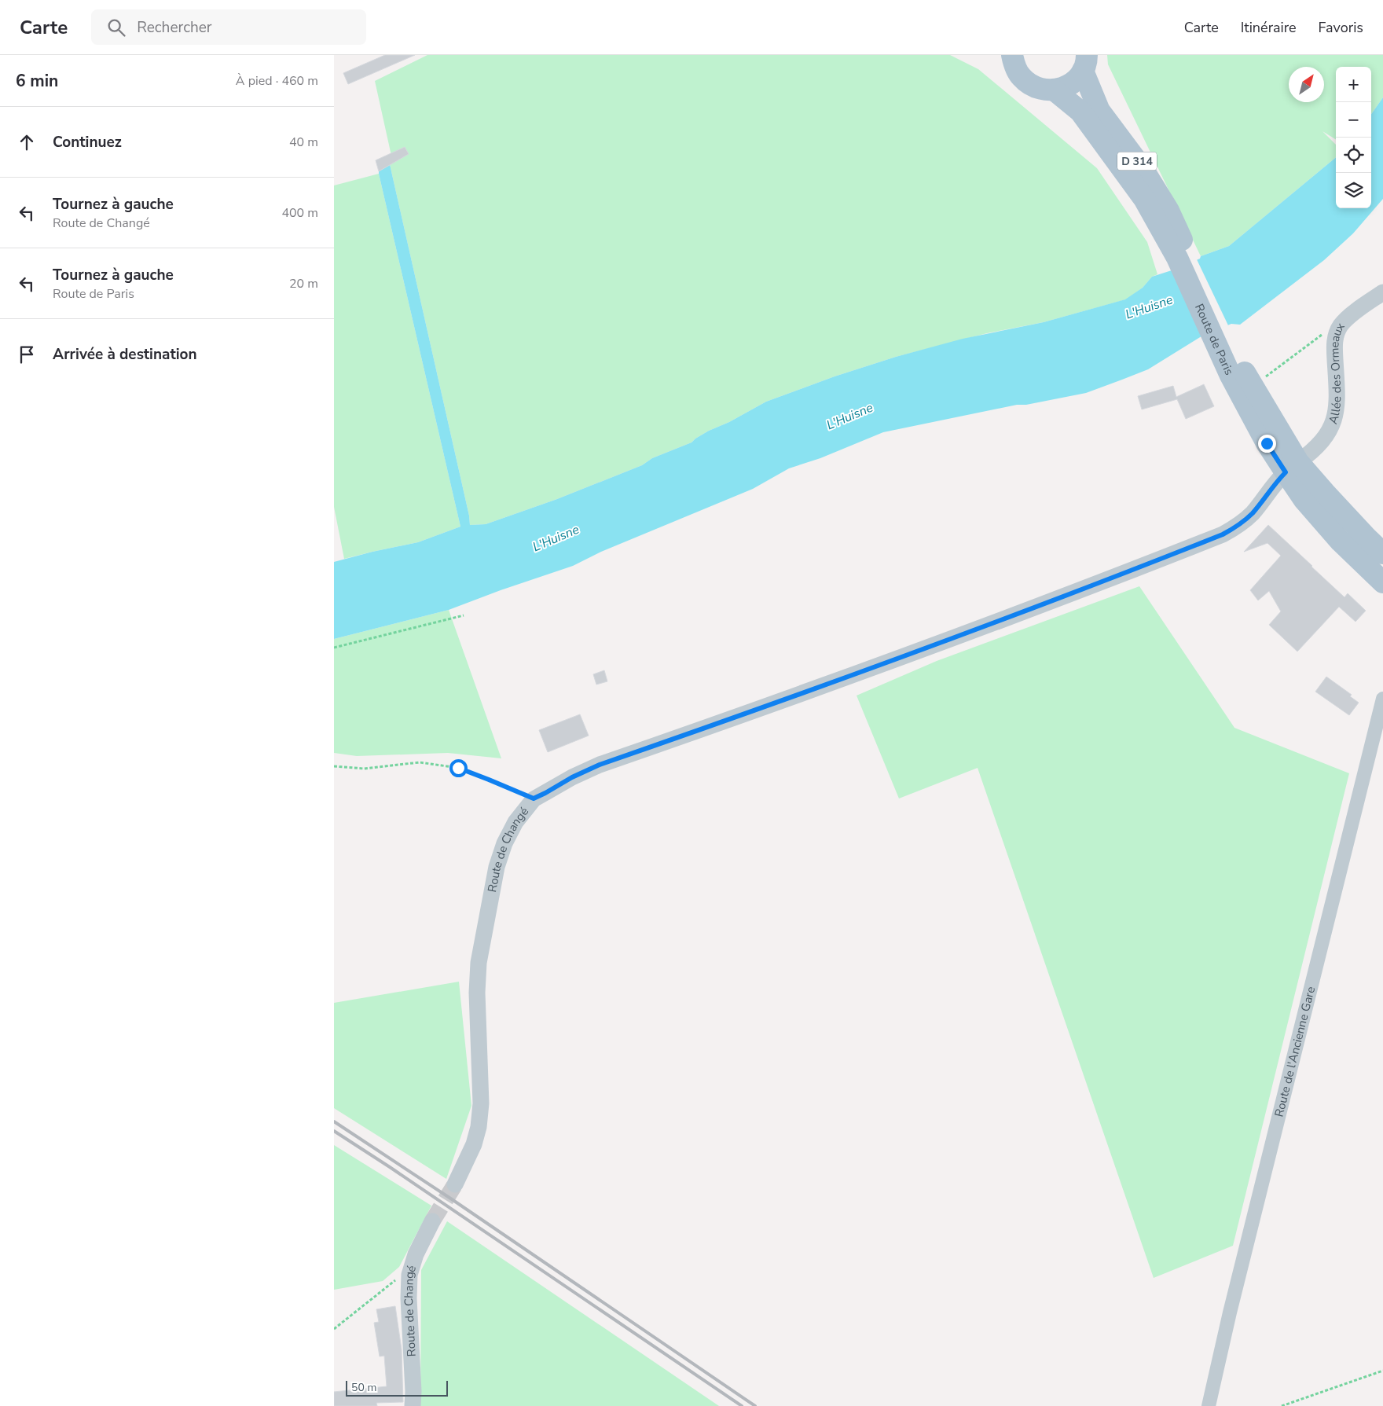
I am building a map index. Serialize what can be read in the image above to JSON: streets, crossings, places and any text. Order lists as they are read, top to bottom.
{
  "streets": {
    "main road": ["D 314", "Route de Paris"],
    "street": ["Allée des Ormeaux", "Route de Changé", "Route de l'Ancienne Gare"]
  },
  "crossings": [
    ["Route de Paris", "Allée des Ormeaux"],
    ["Route de Paris", "Route de Changé"],
    ["Allée des Ormeaux", "Route de Changé"]
  ],
  "water": ["L'Huisne"],
  "scale_bar": "50 m",
  "north": "top right",
  "page": {
    "header": "Carte",
    "search": "Rechercher",
    "nav": ["Carte", "Itinéraire", "Favoris"],
    "heading": ["6 min", "À pied · 460 m"],
    "map_buttons": ["+", "−"],
    "list": [
      ["Continuez", "40 m"],
      ["Tournez à gauche", "Route de Changé", "400 m"],
      ["Tournez à gauche", "Route de Paris", "20 m"],
      "Arrivée à destination"
    ],
    "scale": "50 m"
  }
}
